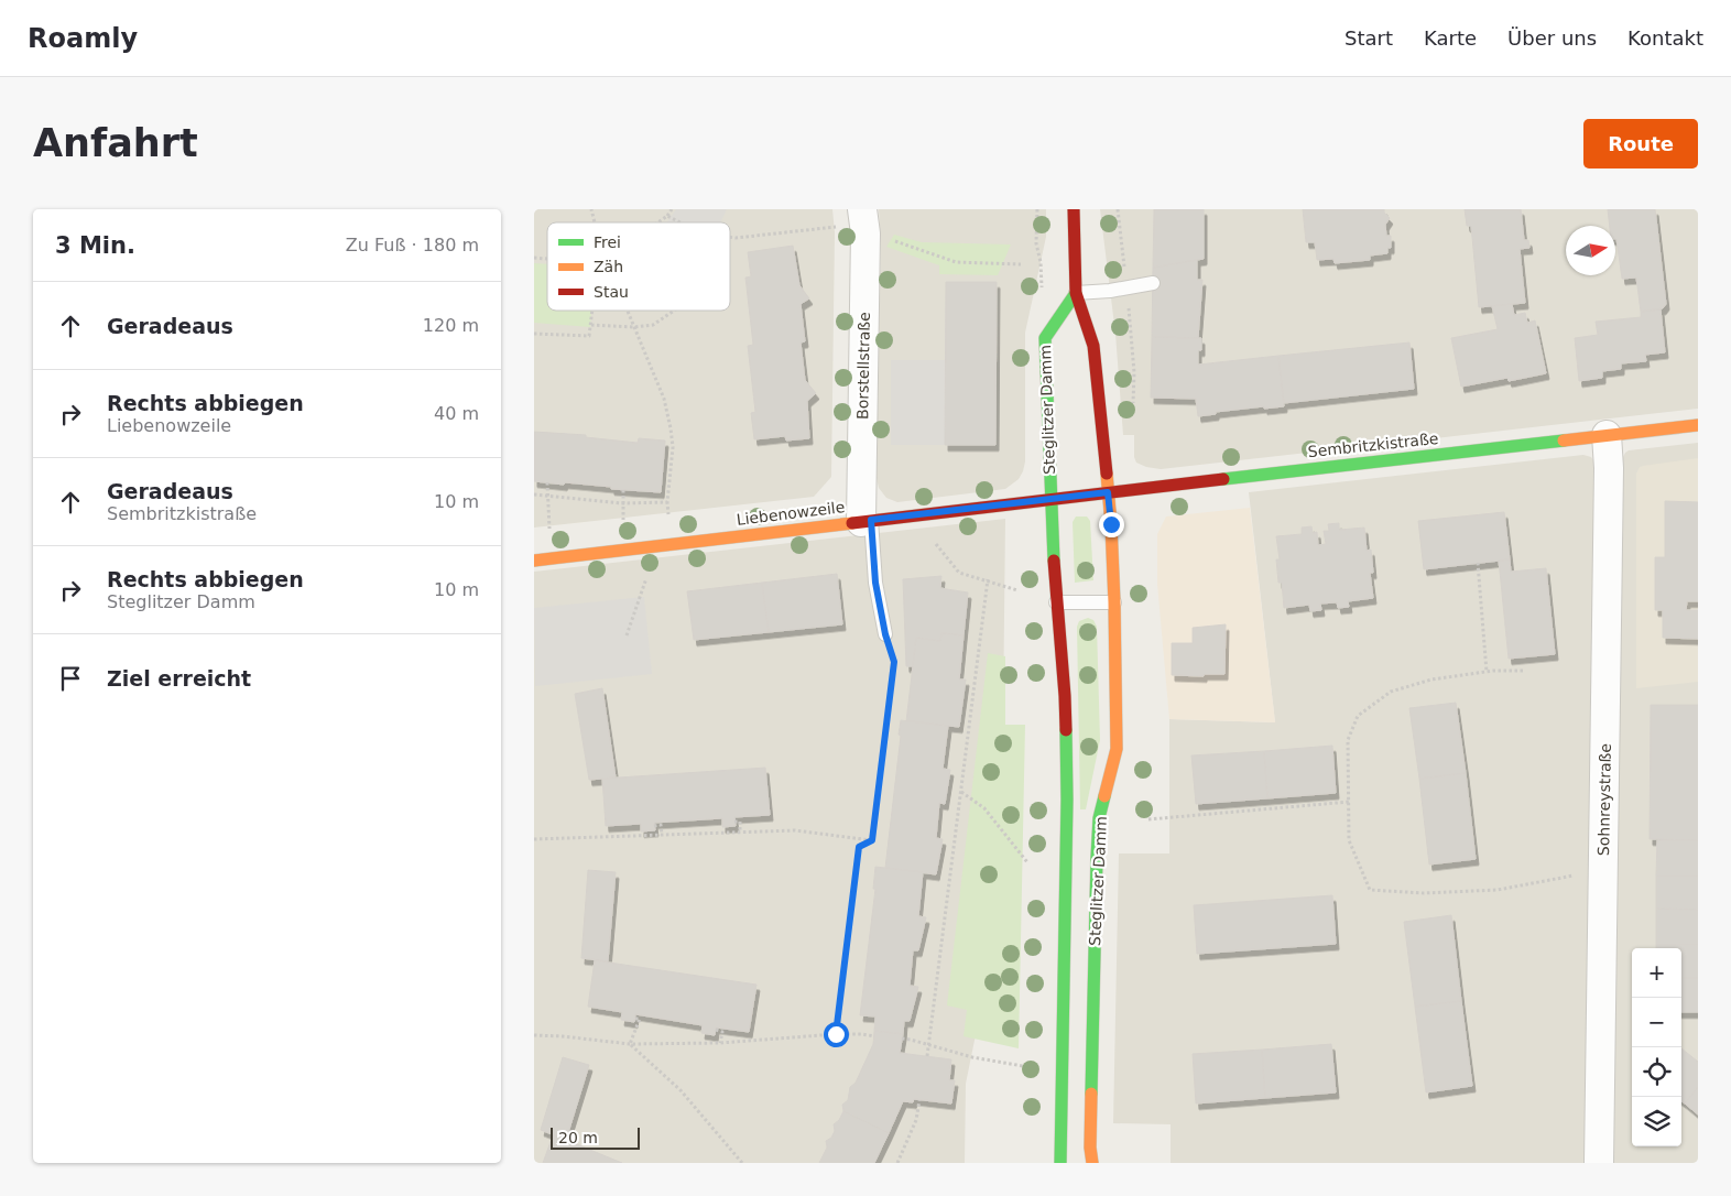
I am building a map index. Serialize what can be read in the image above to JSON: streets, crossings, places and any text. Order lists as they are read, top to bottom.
{
  "streets": {
    "main road": ["Steglitzer Damm", "Sembritzkistraße", "Liebenowzeile"],
    "street": ["Borstellstraße", "Sohnreystraße"]
  },
  "crossings": [
    ["Borstellstraße", "Liebenowzeile"],
    ["Steglitzer Damm", "Sembritzkistraße"],
    ["Steglitzer Damm", "Liebenowzeile"],
    ["Sembritzkistraße", "Liebenowzeile"],
    ["Sembritzkistraße", "Sohnreystraße"]
  ],
  "legend": ["Frei", "Zäh", "Stau"],
  "scale_bar": "20 m",
  "north": "right",
  "page": {
    "header": "Roamly",
    "nav": [
      "Start",
      "Karte",
      "Über uns",
      "Kontakt"
    ],
    "buttons": "Route",
    "title": "Anfahrt",
    "heading": ["3 Min.", "Zu Fuß · 180 m"],
    "list": [
      ["Geradeaus", "120 m"],
      ["Rechts abbiegen", "Liebenowzeile", "40 m"],
      ["Geradeaus", "Sembritzkistraße", "10 m"],
      ["Rechts abbiegen", "Steglitzer Damm", "10 m"],
      "Ziel erreicht"
    ],
    "map_buttons": ["+", "−"],
    "scale": "20 m"
  }
}
